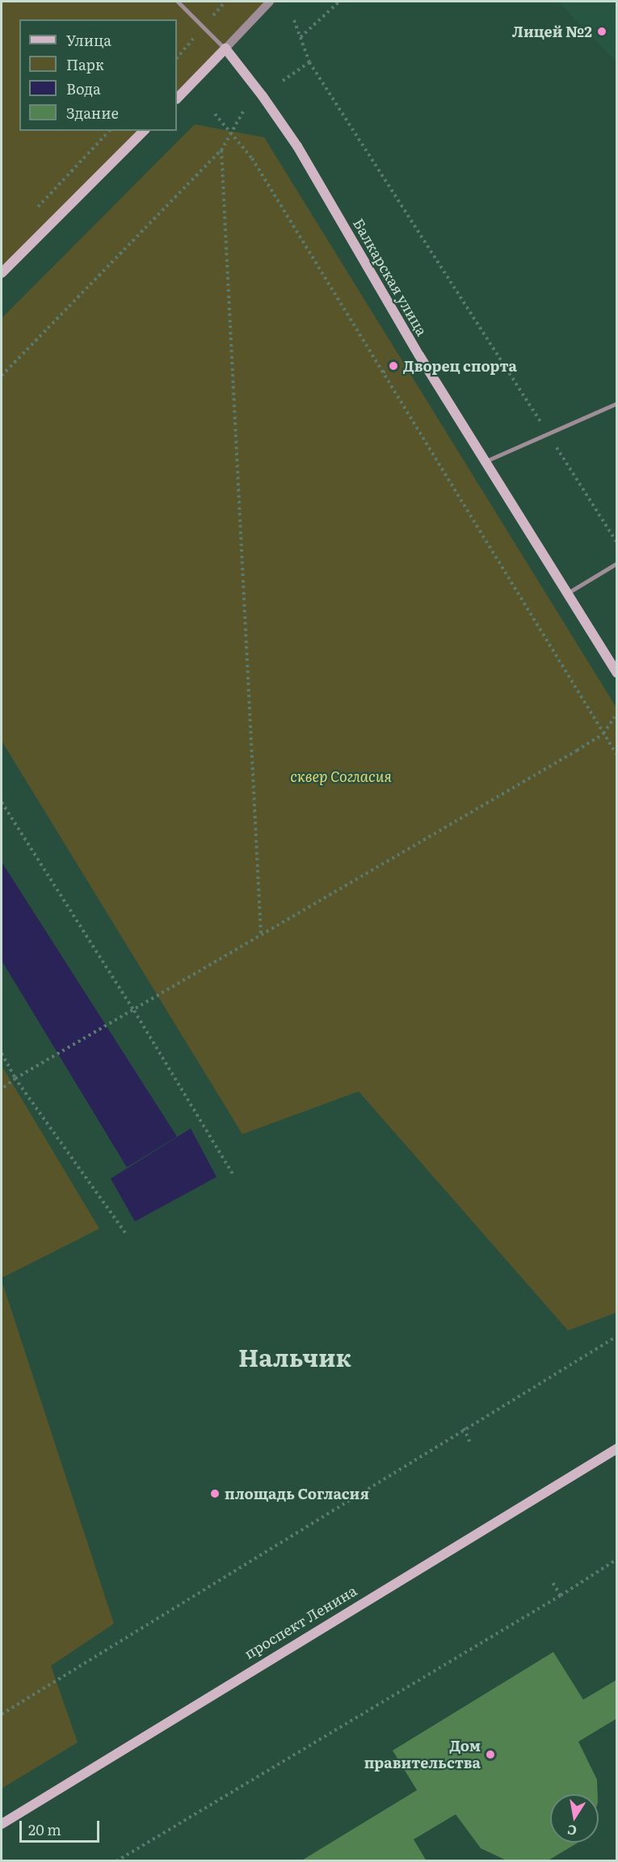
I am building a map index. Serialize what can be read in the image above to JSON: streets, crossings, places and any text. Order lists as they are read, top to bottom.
{
  "streets": {
    "main road": ["Балкарская улица", "проспект Ленина"]
  },
  "districts": ["Нальчик"],
  "parks": ["сквер Согласия"],
  "places": [
    "Лицей №2",
    "Дворец спорта",
    "площадь Согласия",
    "Дом правительства"
  ],
  "legend": [
    "Улица",
    "Парк",
    "Вода",
    "Здание"
  ],
  "scale_bar": "20 m",
  "north": "bottom"
}
